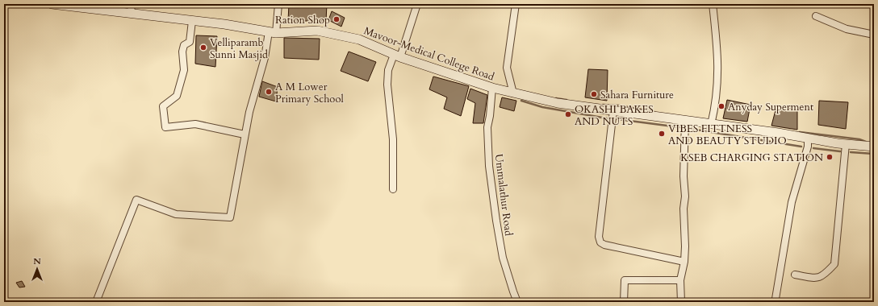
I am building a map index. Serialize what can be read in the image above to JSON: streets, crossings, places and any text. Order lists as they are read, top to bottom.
{
  "streets": {
    "main road": ["Mavoor-Medical College Road"],
    "street": ["Ummalathur Road"]
  },
  "crossings": [
    ["Mavoor-Medical College Road", "Ummalathur Road"]
  ],
  "places": [
    "Ration Shop",
    "Velliparamb Sunni Masjid",
    "A M Lower Primary School",
    "Sahara Furniture",
    "Anyday Superment",
    "OKASHI BAKES AND NUTS",
    "VIBES FITTNESS AND BEAUTY STUDIO",
    "KSEB CHARGING STATION"
  ],
  "north": "top"
}
